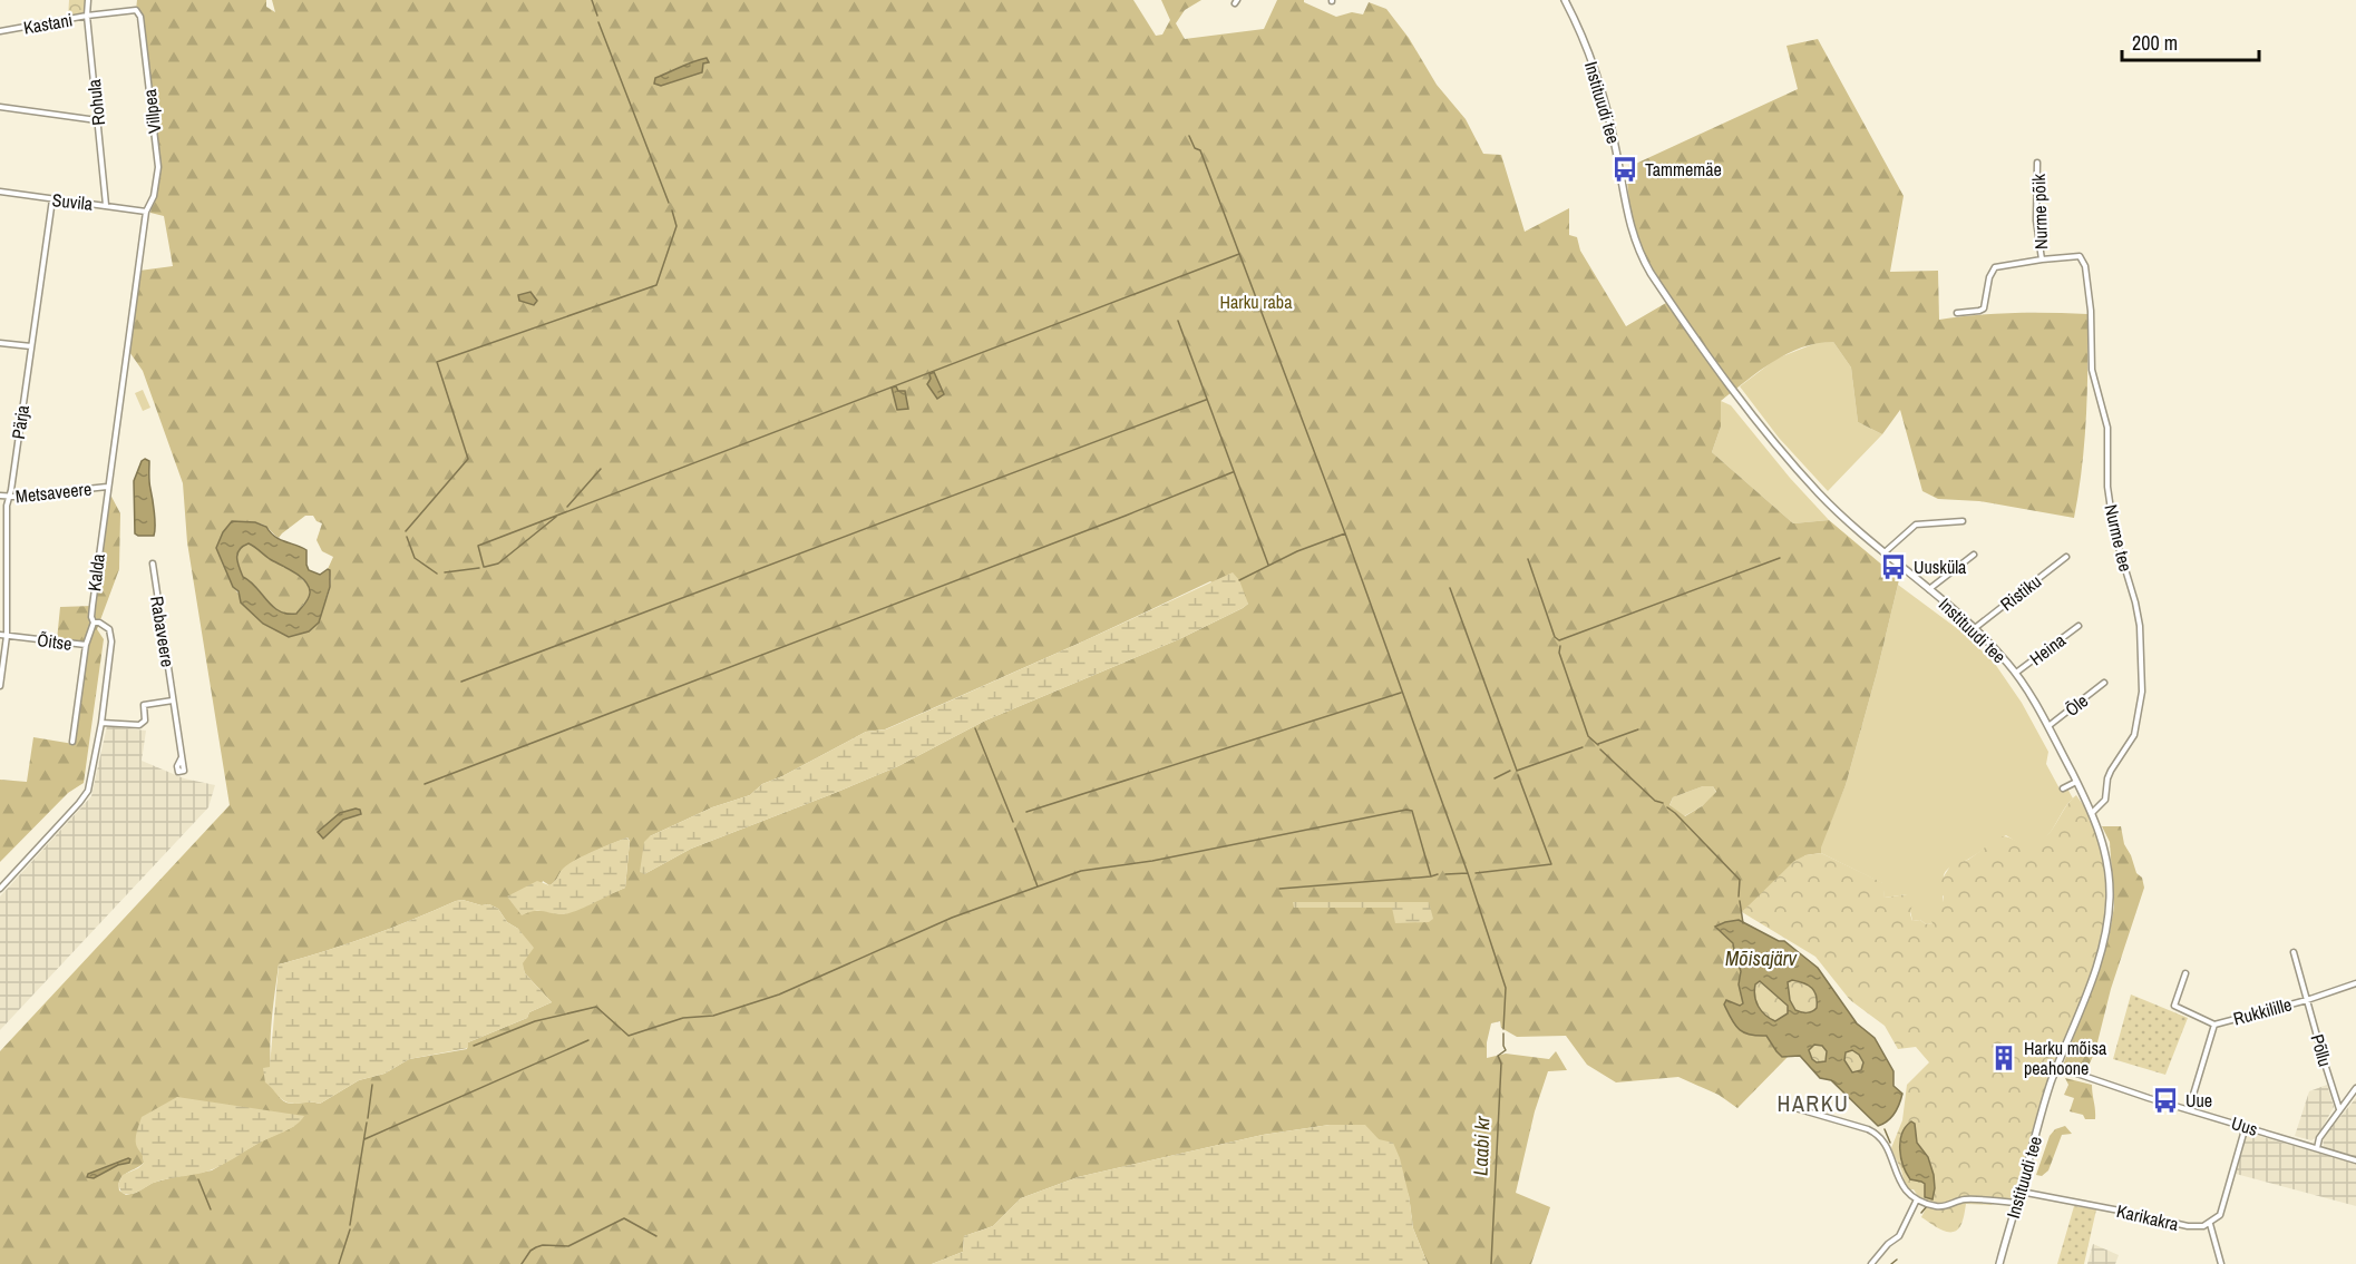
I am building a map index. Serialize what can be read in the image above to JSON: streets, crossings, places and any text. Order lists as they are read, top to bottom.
{
  "streets": {
    "street": [
      "Kastani",
      "Rohula",
      "Instituudi tee",
      "Villpea",
      "Suvila",
      "Nurme põik",
      "Pärja",
      "Metsaveere",
      "Nurme tee",
      "Kalda",
      "Ristiku",
      "Rabaveere",
      "Õitse",
      "Heina",
      "Õle",
      "Rukkilille",
      "Põllu",
      "Uus",
      "Karikakra"
    ]
  },
  "crossings": [
    ["Kastani", "Rohula"],
    ["Kastani", "Villpea"],
    ["Rohula", "Suvila"],
    ["Instituudi tee", "Nurme tee"],
    ["Instituudi tee", "Ristiku"],
    ["Instituudi tee", "Heina"],
    ["Instituudi tee", "Õle"],
    ["Instituudi tee", "Uus"],
    ["Instituudi tee", "Karikakra"],
    ["Villpea", "Suvila"],
    ["Villpea", "Kalda"],
    ["Suvila", "Pärja"],
    ["Suvila", "Kalda"],
    ["Nurme põik", "Nurme tee"],
    ["Pärja", "Metsaveere"],
    ["Pärja", "Õitse"],
    ["Metsaveere", "Kalda"],
    ["Kalda", "Õitse"],
    ["Rukkilille", "Põllu"],
    ["Rukkilille", "Uus"]
  ],
  "districts": ["HARKU"],
  "water": ["Mõisajärv", "Laabi kr"],
  "parks": ["Harku raba"],
  "places": {
    "bus stop": ["Tammemäe", "Uusküla", "Uue"],
    "building": ["Harku mõisa peahoone"]
  },
  "scale_bar": "200 m"
}
